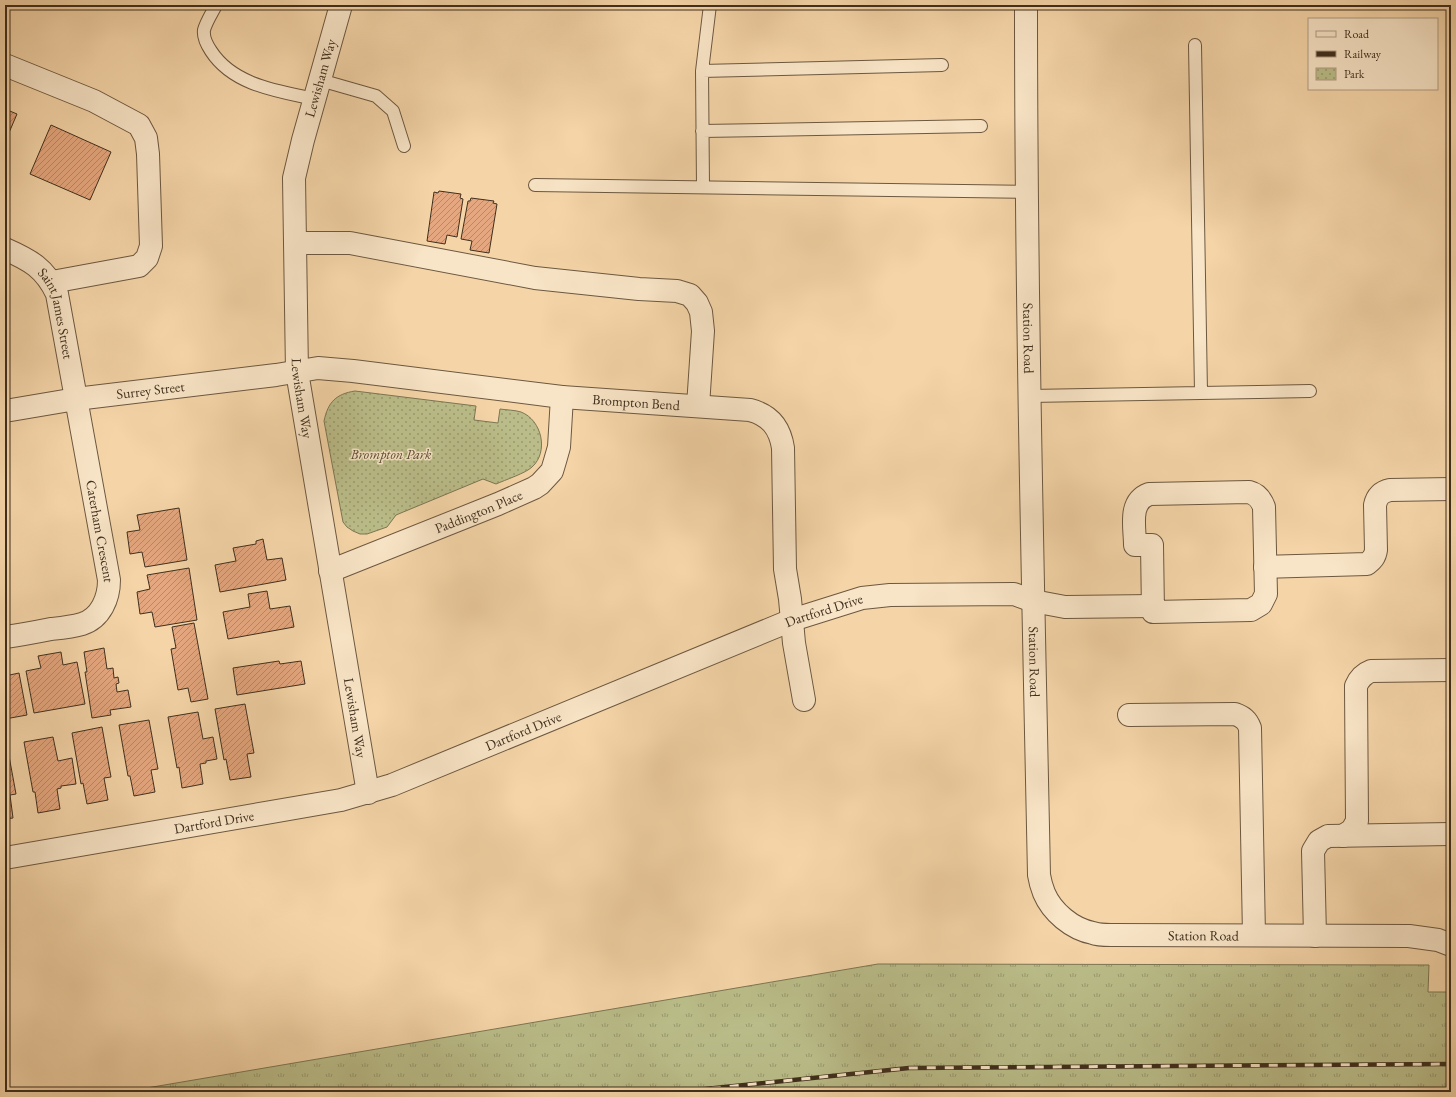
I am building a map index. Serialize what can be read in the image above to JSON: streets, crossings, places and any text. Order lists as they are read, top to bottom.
{
  "streets": {
    "street": [
      "Lewisham Way",
      "Saint James Street",
      "Station Road",
      "Surrey Street",
      "Brompton Bend",
      "Paddington Place",
      "Caterham Crescent",
      "Dartford Drive"
    ]
  },
  "crossings": [
    ["Lewisham Way", "Surrey Street"],
    ["Lewisham Way", "Brompton Bend"],
    ["Lewisham Way", "Paddington Place"],
    ["Lewisham Way", "Dartford Drive"],
    ["Saint James Street", "Surrey Street"],
    ["Saint James Street", "Caterham Crescent"],
    ["Station Road", "Dartford Drive"],
    ["Surrey Street", "Brompton Bend"],
    ["Surrey Street", "Caterham Crescent"],
    ["Brompton Bend", "Paddington Place"],
    ["Brompton Bend", "Dartford Drive"]
  ],
  "parks": ["Brompton Park"],
  "legend": ["Road", "Railway", "Park"]
}
